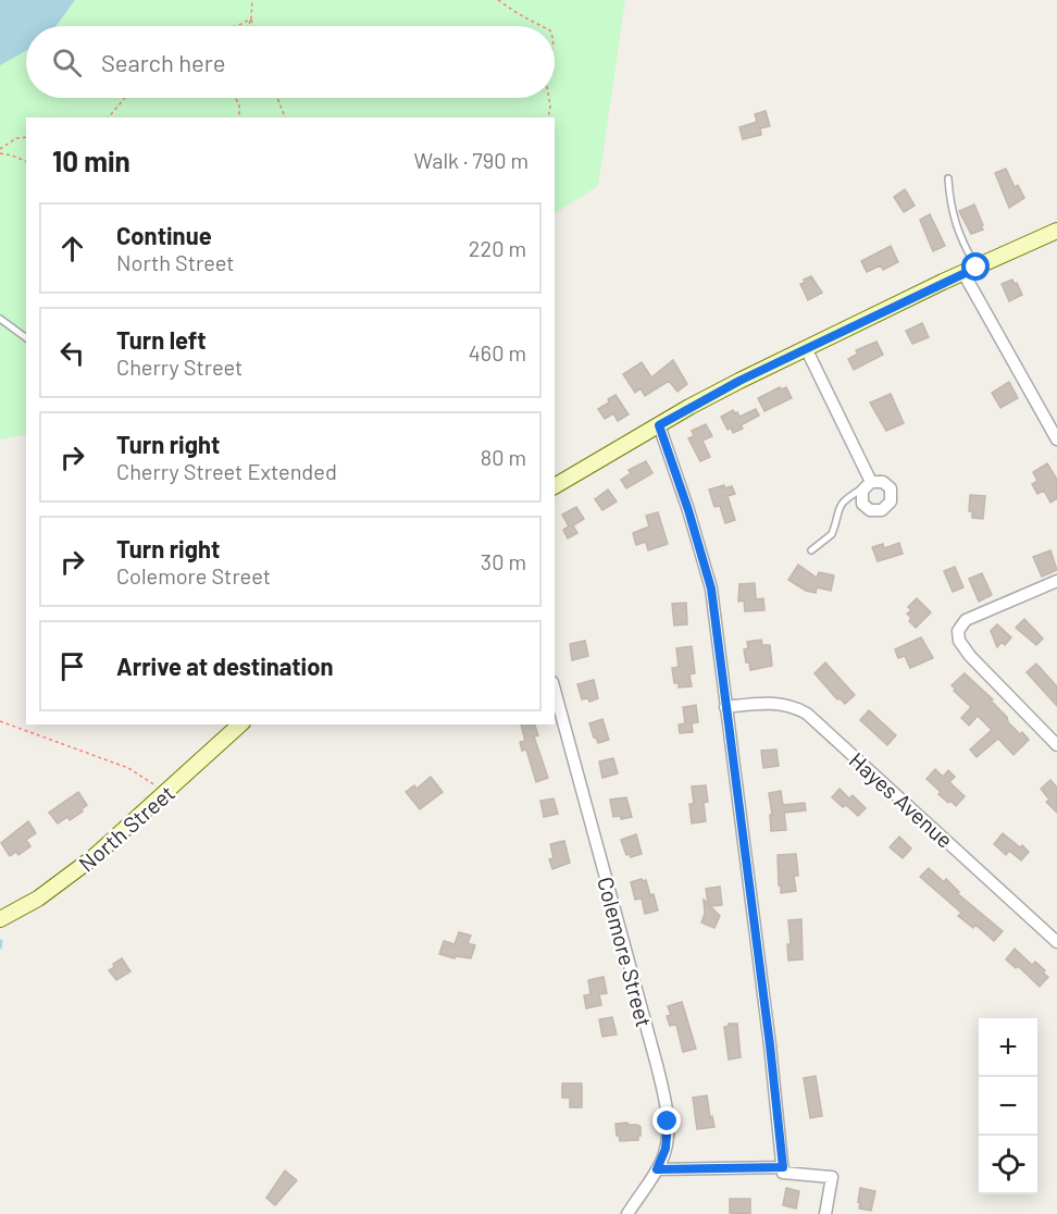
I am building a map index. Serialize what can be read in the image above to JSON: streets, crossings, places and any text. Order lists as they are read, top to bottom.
{
  "streets": {
    "main road": ["North Street"],
    "street": ["Hayes Avenue", "Colemore Street"]
  },
  "page": {
    "search": "Search here",
    "heading": ["10 min", "Walk · 790 m"],
    "list": [
      ["Continue", "North Street", "220 m"],
      ["Turn left", "Cherry Street", "460 m"],
      ["Turn right", "Cherry Street Extended", "80 m"],
      ["Turn right", "Colemore Street", "30 m"],
      "Arrive at destination"
    ],
    "map_buttons": ["+", "−"]
  }
}
